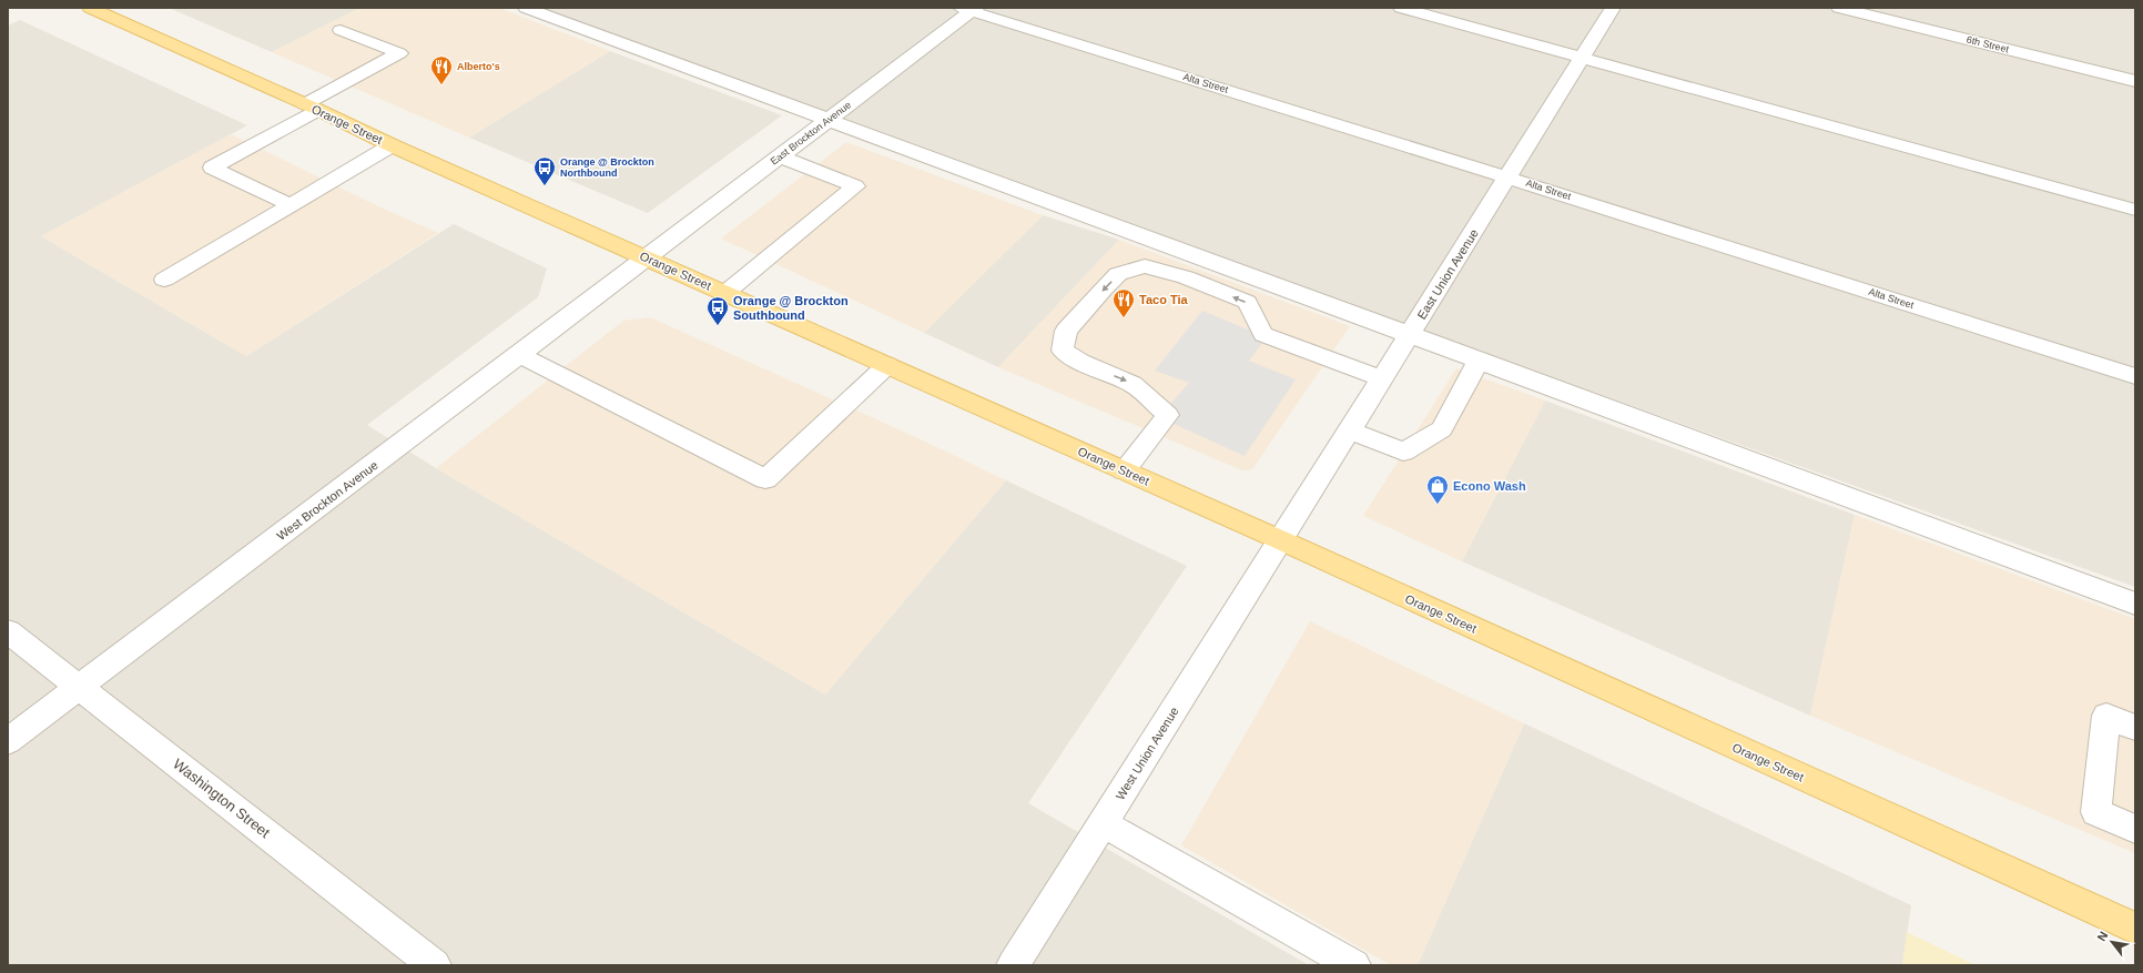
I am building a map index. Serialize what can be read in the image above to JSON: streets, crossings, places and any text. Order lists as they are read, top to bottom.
{
  "streets": {
    "main road": ["Orange Street"],
    "street": [
      "6th Street",
      "Alta Street",
      "East Brockton Avenue",
      "East Union Avenue",
      "West Brockton Avenue",
      "West Union Avenue",
      "Washington Street"
    ]
  },
  "crossings": [
    ["Alta Street", "East Brockton Avenue"],
    ["Alta Street", "East Union Avenue"],
    ["Orange Street", "East Brockton Avenue"],
    ["Orange Street", "East Union Avenue"],
    ["Orange Street", "West Brockton Avenue"],
    ["Orange Street", "West Union Avenue"],
    ["East Brockton Avenue", "West Brockton Avenue"],
    ["East Union Avenue", "West Union Avenue"],
    ["West Brockton Avenue", "Washington Street"]
  ],
  "places": {
    "restaurant": ["Alberto's", "Taco Tia"],
    "bus stop": ["Orange @ Brockton Northbound", "Orange @ Brockton Southbound"],
    "shop": ["Econo Wash"]
  },
  "north": "top left"
}
